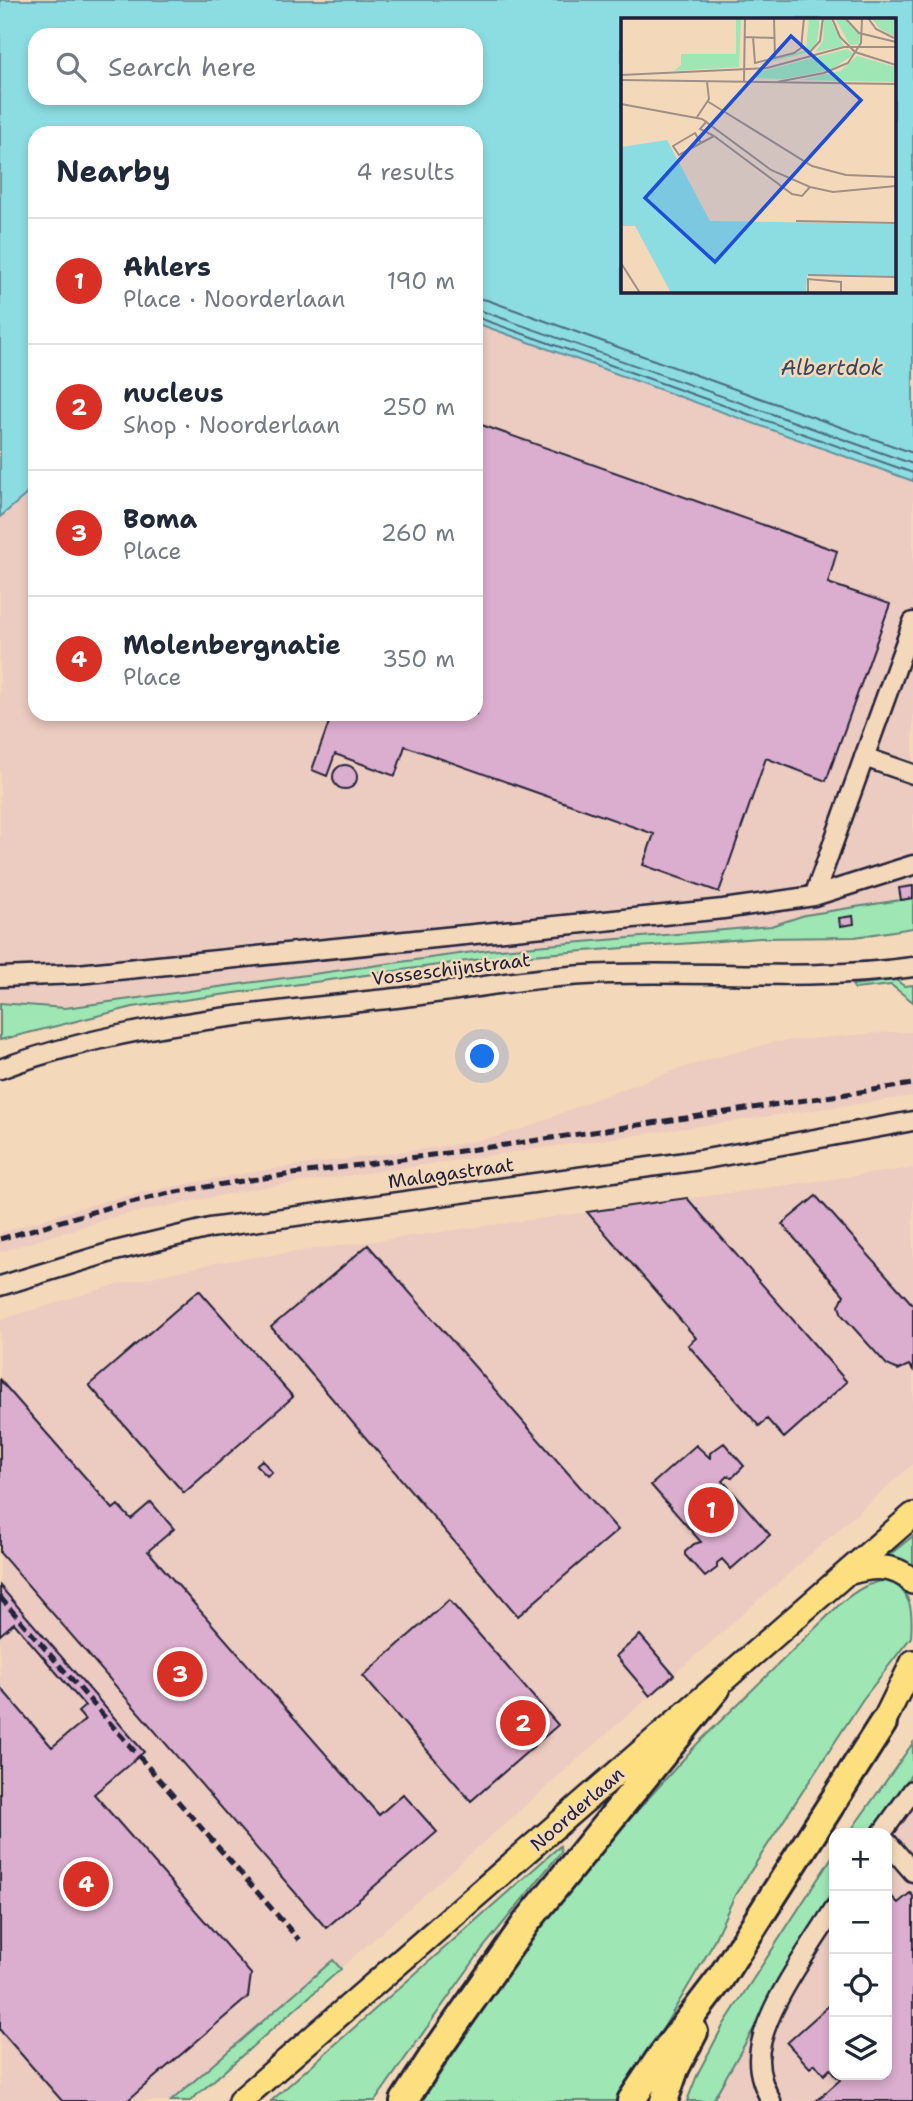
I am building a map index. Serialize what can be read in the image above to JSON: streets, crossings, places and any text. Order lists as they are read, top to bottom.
{
  "streets": {
    "main road": ["Noorderlaan"],
    "street": ["Vosseschijnstraat", "Malagastraat"]
  },
  "water": ["Albertdok"],
  "page": {
    "search": "Search here",
    "heading": ["Nearby", "4 results"],
    "list": [
      {
        "mark": "1",
        "name": "Ahlers",
        "note": "Place · Noorderlaan",
        "value": "190 m"
      },
      {
        "mark": "2",
        "name": "nucleus",
        "note": "Shop · Noorderlaan",
        "value": "250 m"
      },
      {
        "mark": "3",
        "name": "Boma",
        "note": "Place",
        "value": "260 m"
      },
      {
        "mark": "4",
        "name": "Molenbergnatie",
        "note": "Place",
        "value": "350 m"
      }
    ],
    "pins": [
      "1",
      "3",
      "2",
      "4"
    ],
    "map_buttons": ["+", "−"]
  }
}
